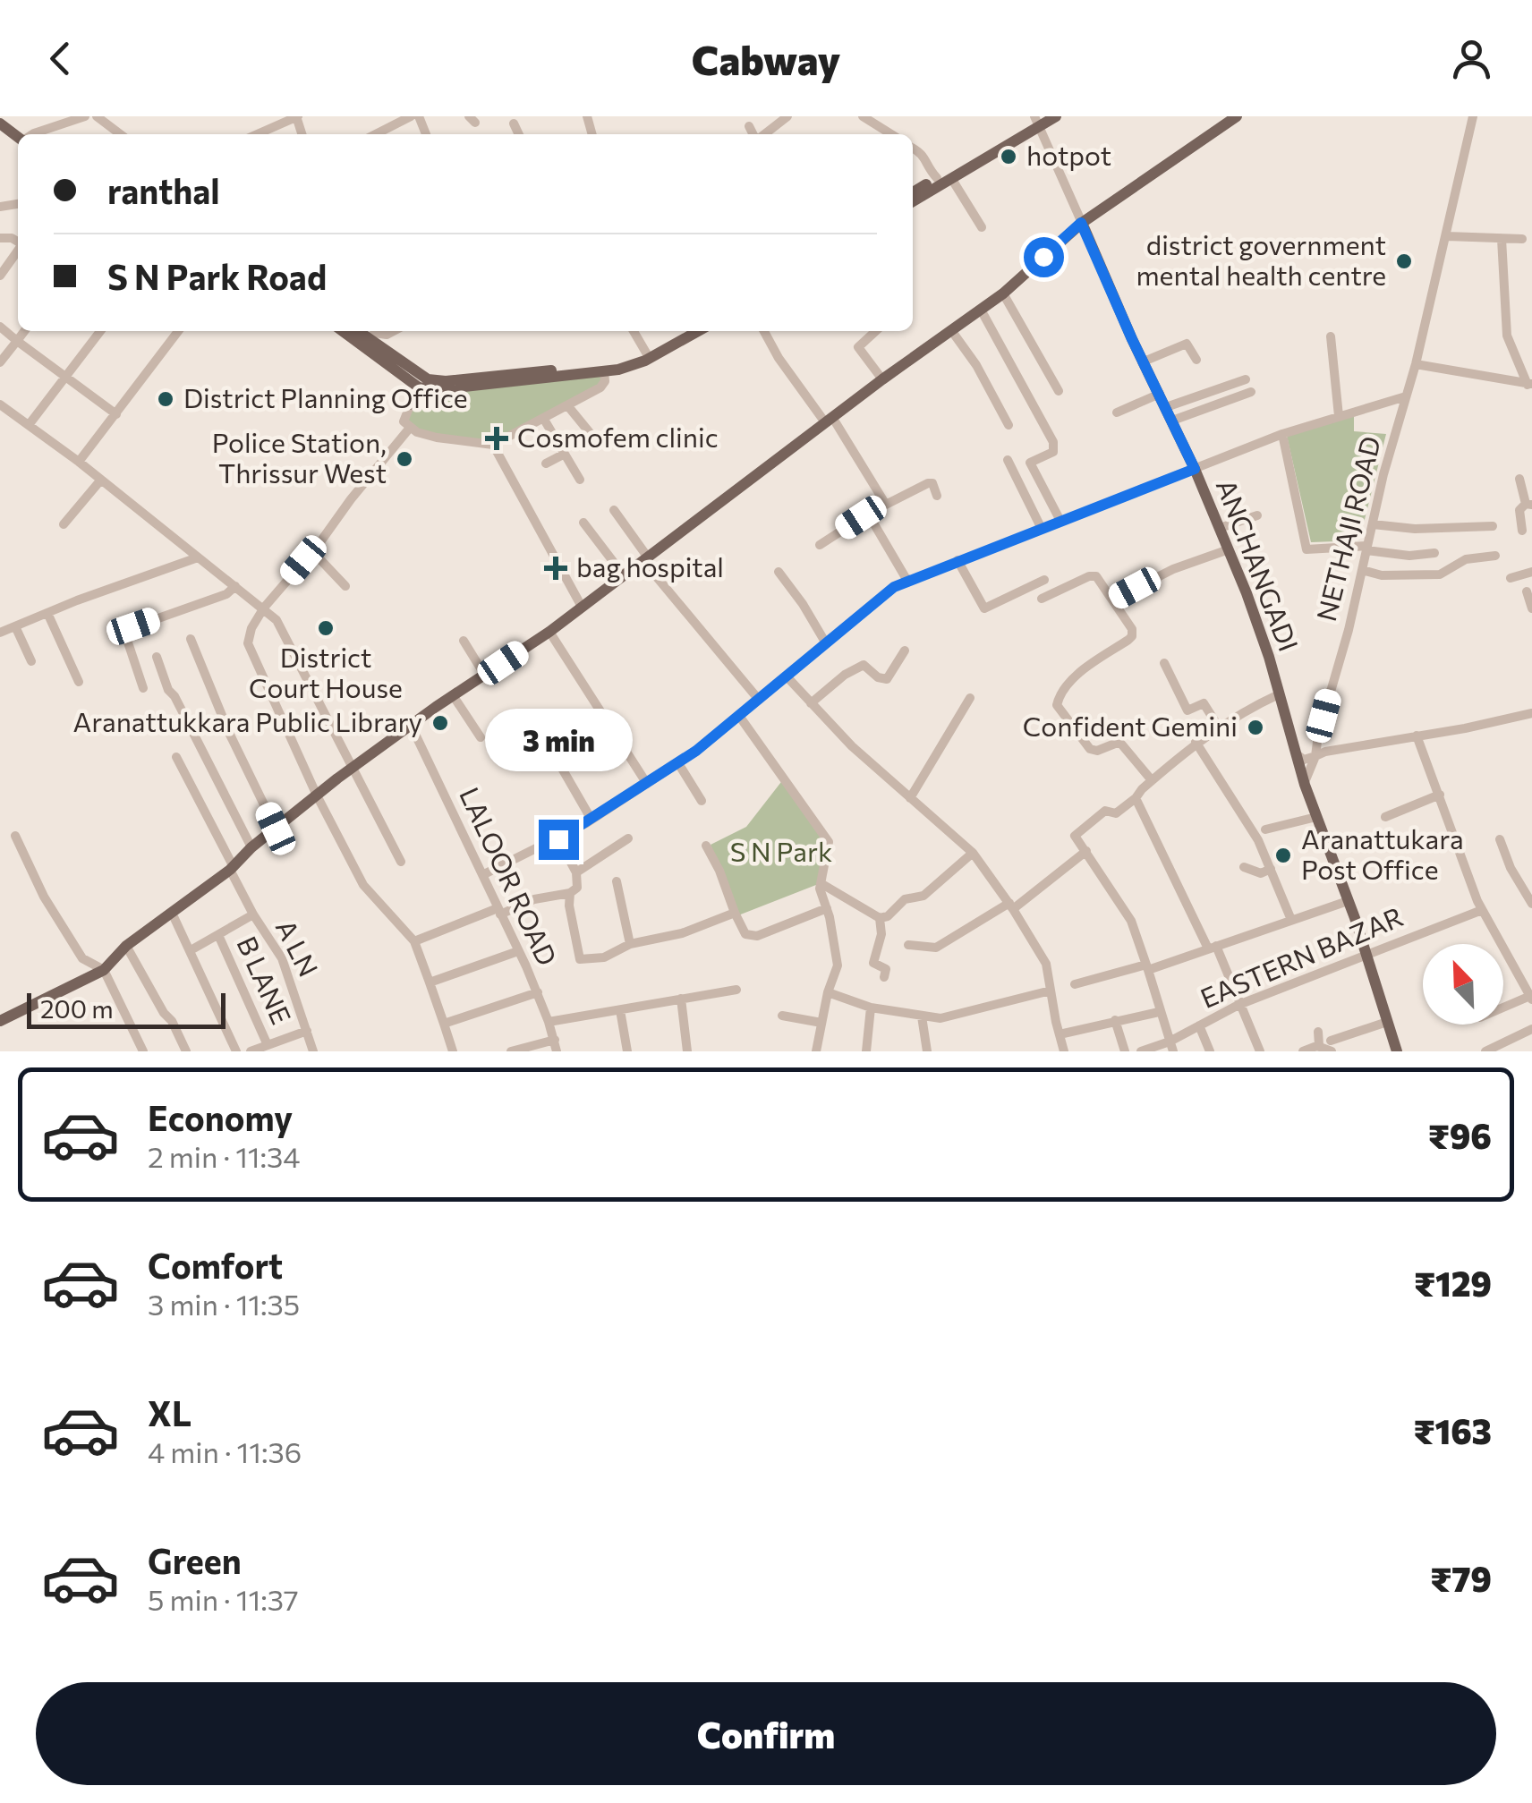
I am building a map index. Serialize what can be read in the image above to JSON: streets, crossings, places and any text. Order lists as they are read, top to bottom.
{
  "streets": {
    "main road": ["ANCHANGADI"],
    "street": [
      "NETHAJI ROAD",
      "LALOOR ROAD",
      "A LN",
      "EASTERN BAZAR",
      "B LANE"
    ]
  },
  "crossings": [
    ["NETHAJI ROAD", "ANCHANGADI"],
    ["NETHAJI ROAD", "LALOOR ROAD"],
    ["ANCHANGADI", "EASTERN BAZAR"]
  ],
  "parks": ["S N Park"],
  "places": {
    "other": [
      "hotpot",
      "district government mental health centre",
      "District Planning Office",
      "Police Station, Thrissur West",
      "District Court House",
      "Aranattukkara Public Library",
      "Confident Gemini",
      "Aranattukara Post Office"
    ],
    "health": ["Cosmofem clinic", "bag hospital"]
  },
  "scale_bar": "200 m",
  "north": "top left",
  "page": {
    "header": "Cabway",
    "banner": ["ranthal", "S N Park Road"],
    "bubble": "3 min",
    "scale": "200 m",
    "list": [
      {
        "name": "Economy",
        "note": "2 min · 11:34",
        "value": "₹96"
      },
      {
        "name": "Comfort",
        "note": "3 min · 11:35",
        "value": "₹129"
      },
      {
        "name": "XL",
        "note": "4 min · 11:36",
        "value": "₹163"
      },
      {
        "name": "Green",
        "note": "5 min · 11:37",
        "value": "₹79"
      }
    ],
    "buttons": "Confirm"
  }
}
